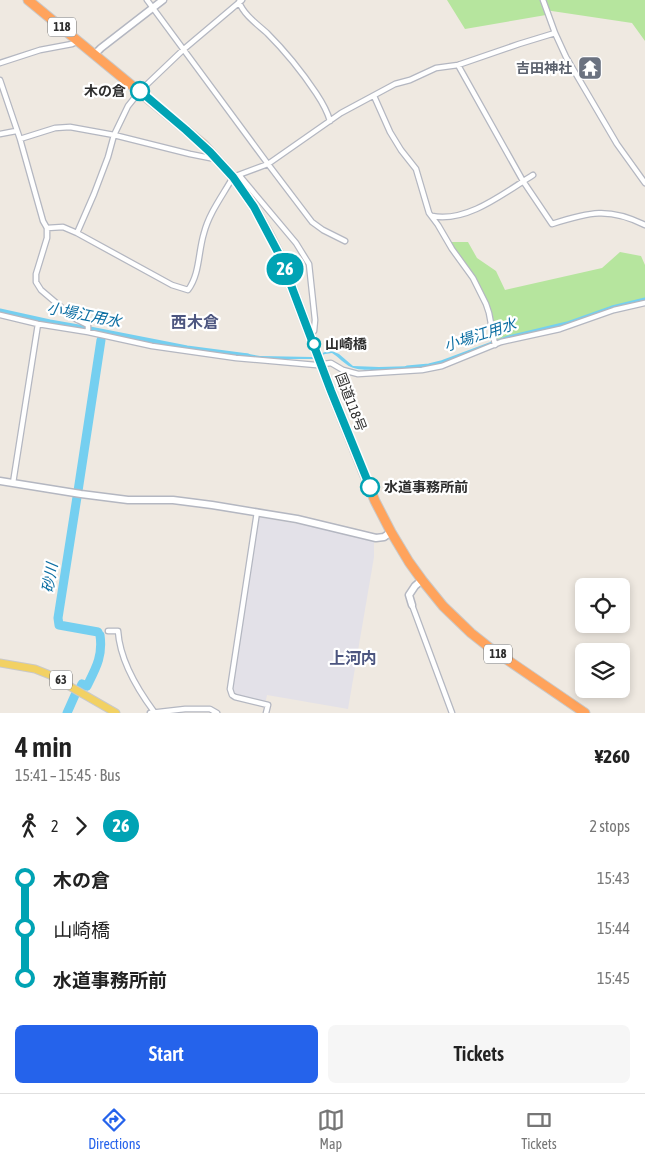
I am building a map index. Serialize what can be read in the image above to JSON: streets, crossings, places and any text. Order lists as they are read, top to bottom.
{
  "streets": {
    "highway": ["118", "国道118号"],
    "main road": ["63"]
  },
  "districts": ["西木倉", "上河内"],
  "water": ["小場江用水", "砂川"],
  "places": {
    "temple": ["吉田神社"],
    "other": ["木の倉", "山崎橋", "水道事務所前"]
  },
  "lines": ["bus line 26"],
  "page": {
    "on_map": "26",
    "heading": ["4 min", "15:41 – 15:45 · Bus", "¥260"],
    "legs": ["2", "26", "2 stops"],
    "list": [
      {
        "name": "木の倉",
        "value": "15:43"
      },
      {
        "name": "山崎橋",
        "value": "15:44"
      },
      {
        "name": "水道事務所前",
        "value": "15:45"
      }
    ],
    "buttons": ["Start", "Tickets"],
    "tabs": ["Directions", "Map", "Tickets"]
  }
}
